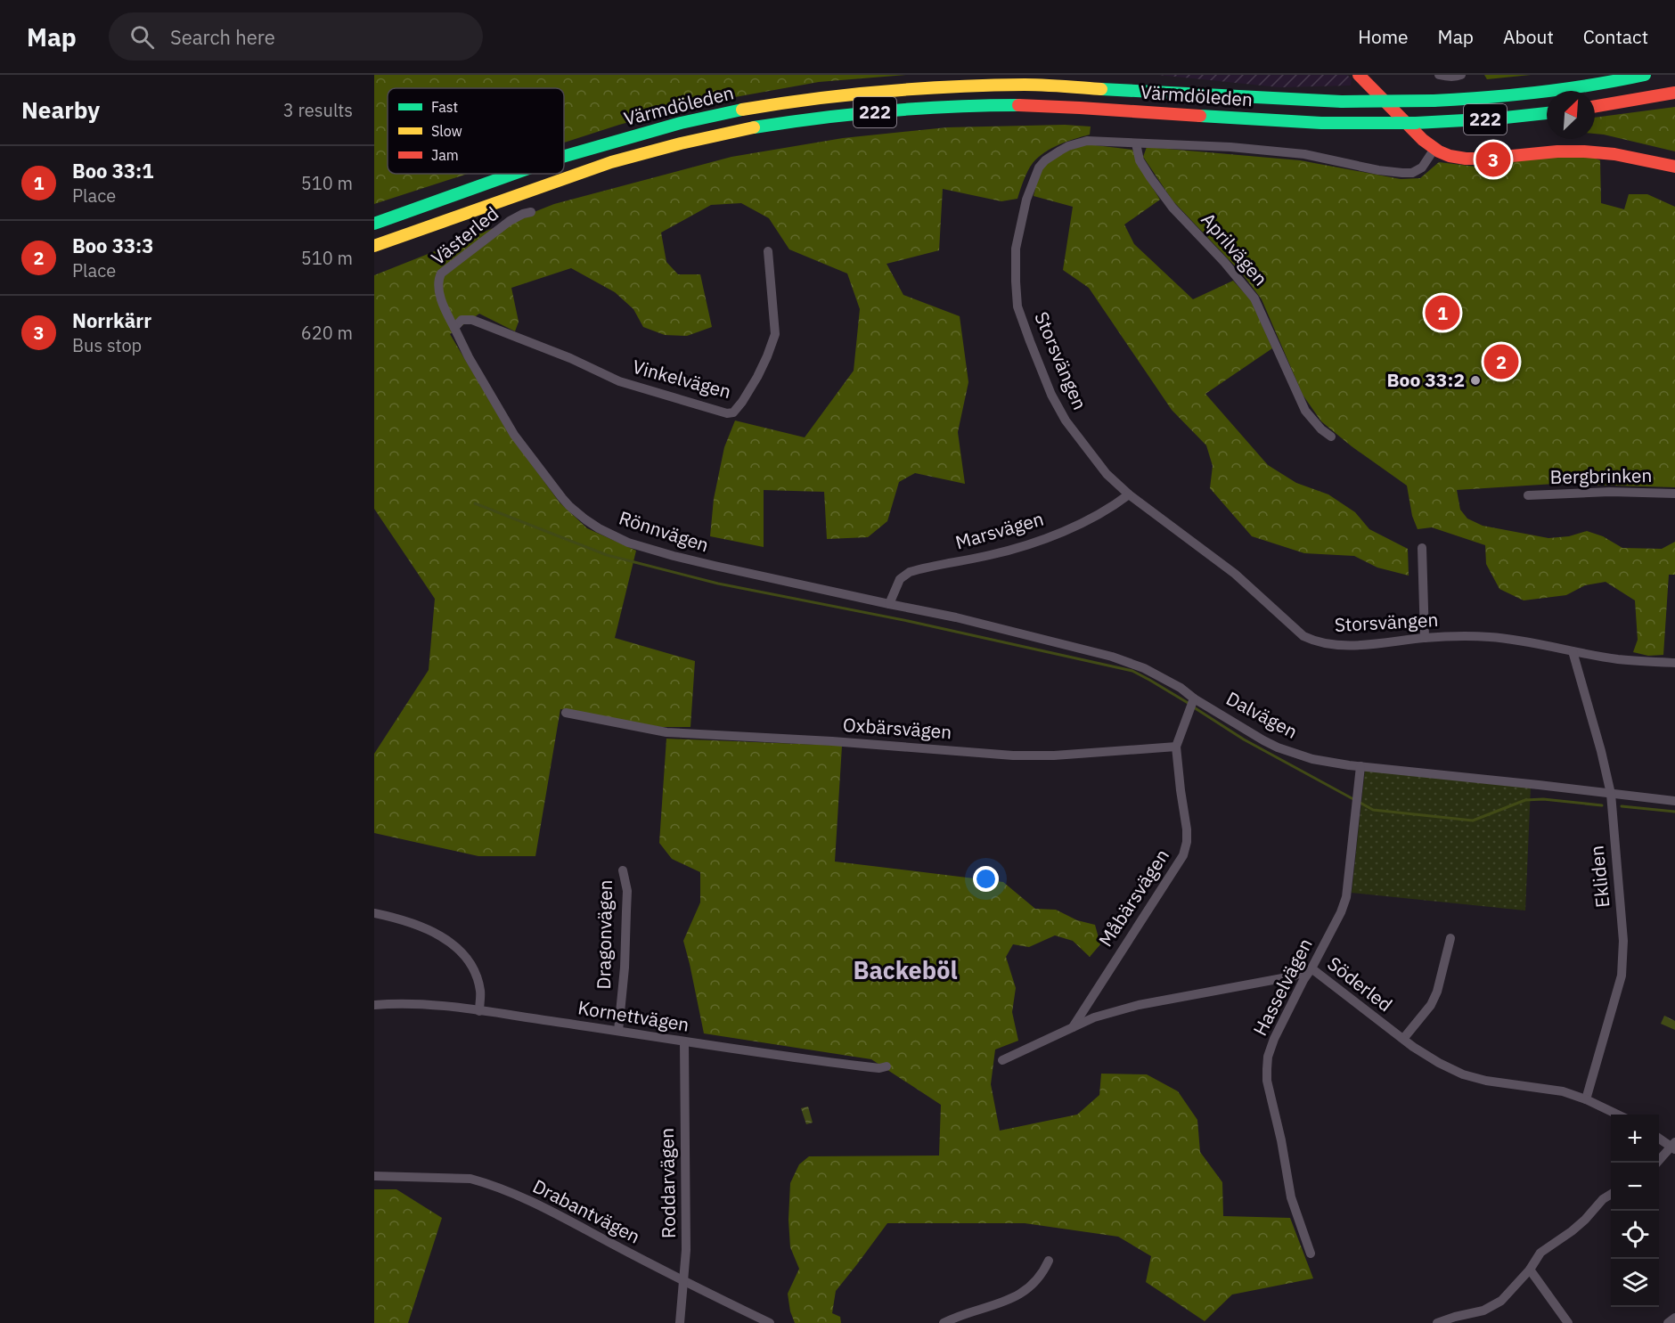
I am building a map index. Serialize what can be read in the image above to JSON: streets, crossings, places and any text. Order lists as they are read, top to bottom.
{
  "streets": {
    "main road": ["Värmdöleden", "222"],
    "street": [
      "Västerled",
      "Aprilvägen",
      "Storsvängen",
      "Vinkelvägen",
      "Bergbrinken",
      "Marsvägen",
      "Rönnvägen",
      "Dalvägen",
      "Oxbärsvägen",
      "Ekliden",
      "Måbärsvägen",
      "Dragonvägen",
      "Söderled",
      "Hasselvägen",
      "Kornettvägen",
      "Roddarvägen",
      "Drabantvägen"
    ]
  },
  "crossings": [
    ["Västerled", "Vinkelvägen"],
    ["Västerled", "Rönnvägen"],
    ["Aprilvägen", "Storsvängen"],
    ["Storsvängen", "Marsvägen"],
    ["Storsvängen", "Ekliden"],
    ["Vinkelvägen", "Rönnvägen"],
    ["Marsvägen", "Rönnvägen"],
    ["Rönnvägen", "Dalvägen"],
    ["Dalvägen", "Ekliden"],
    ["Dalvägen", "Hasselvägen"],
    ["Oxbärsvägen", "Måbärsvägen"],
    ["Ekliden", "Söderled"],
    ["Måbärsvägen", "Söderled"],
    ["Dragonvägen", "Kornettvägen"],
    ["Söderled", "Hasselvägen"],
    ["Kornettvägen", "Roddarvägen"],
    ["Roddarvägen", "Drabantvägen"]
  ],
  "districts": ["Backeböl"],
  "places": ["Boo 33:2"],
  "legend": ["Fast", "Slow", "Jam"],
  "north": "top right",
  "page": {
    "header": "Map",
    "search": "Search here",
    "nav": [
      "Home",
      "Map",
      "About",
      "Contact"
    ],
    "heading": ["Nearby", "3 results"],
    "pins": ["3", "1", "2"],
    "list": [
      {
        "mark": "1",
        "name": "Boo 33:1",
        "note": "Place",
        "value": "510 m"
      },
      {
        "mark": "2",
        "name": "Boo 33:3",
        "note": "Place",
        "value": "510 m"
      },
      {
        "mark": "3",
        "name": "Norrkärr",
        "note": "Bus stop",
        "value": "620 m"
      }
    ],
    "map_buttons": ["+", "−"]
  }
}
